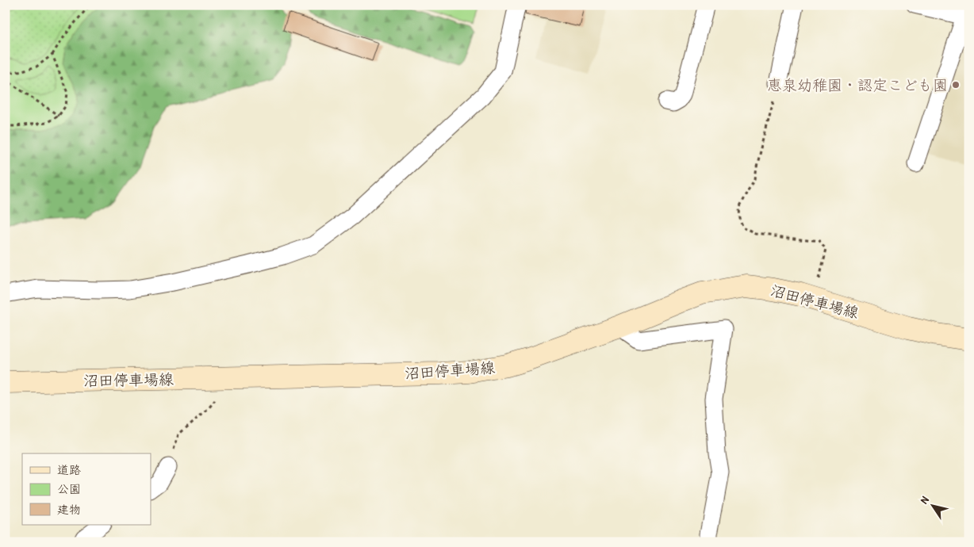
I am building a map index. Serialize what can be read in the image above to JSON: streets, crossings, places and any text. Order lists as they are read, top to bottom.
{
  "streets": {
    "main road": ["沼田停車場線"]
  },
  "places": ["恵泉幼稚園・認定こども園"],
  "legend": ["道路", "公園", "建物"],
  "north": "top left"
}
